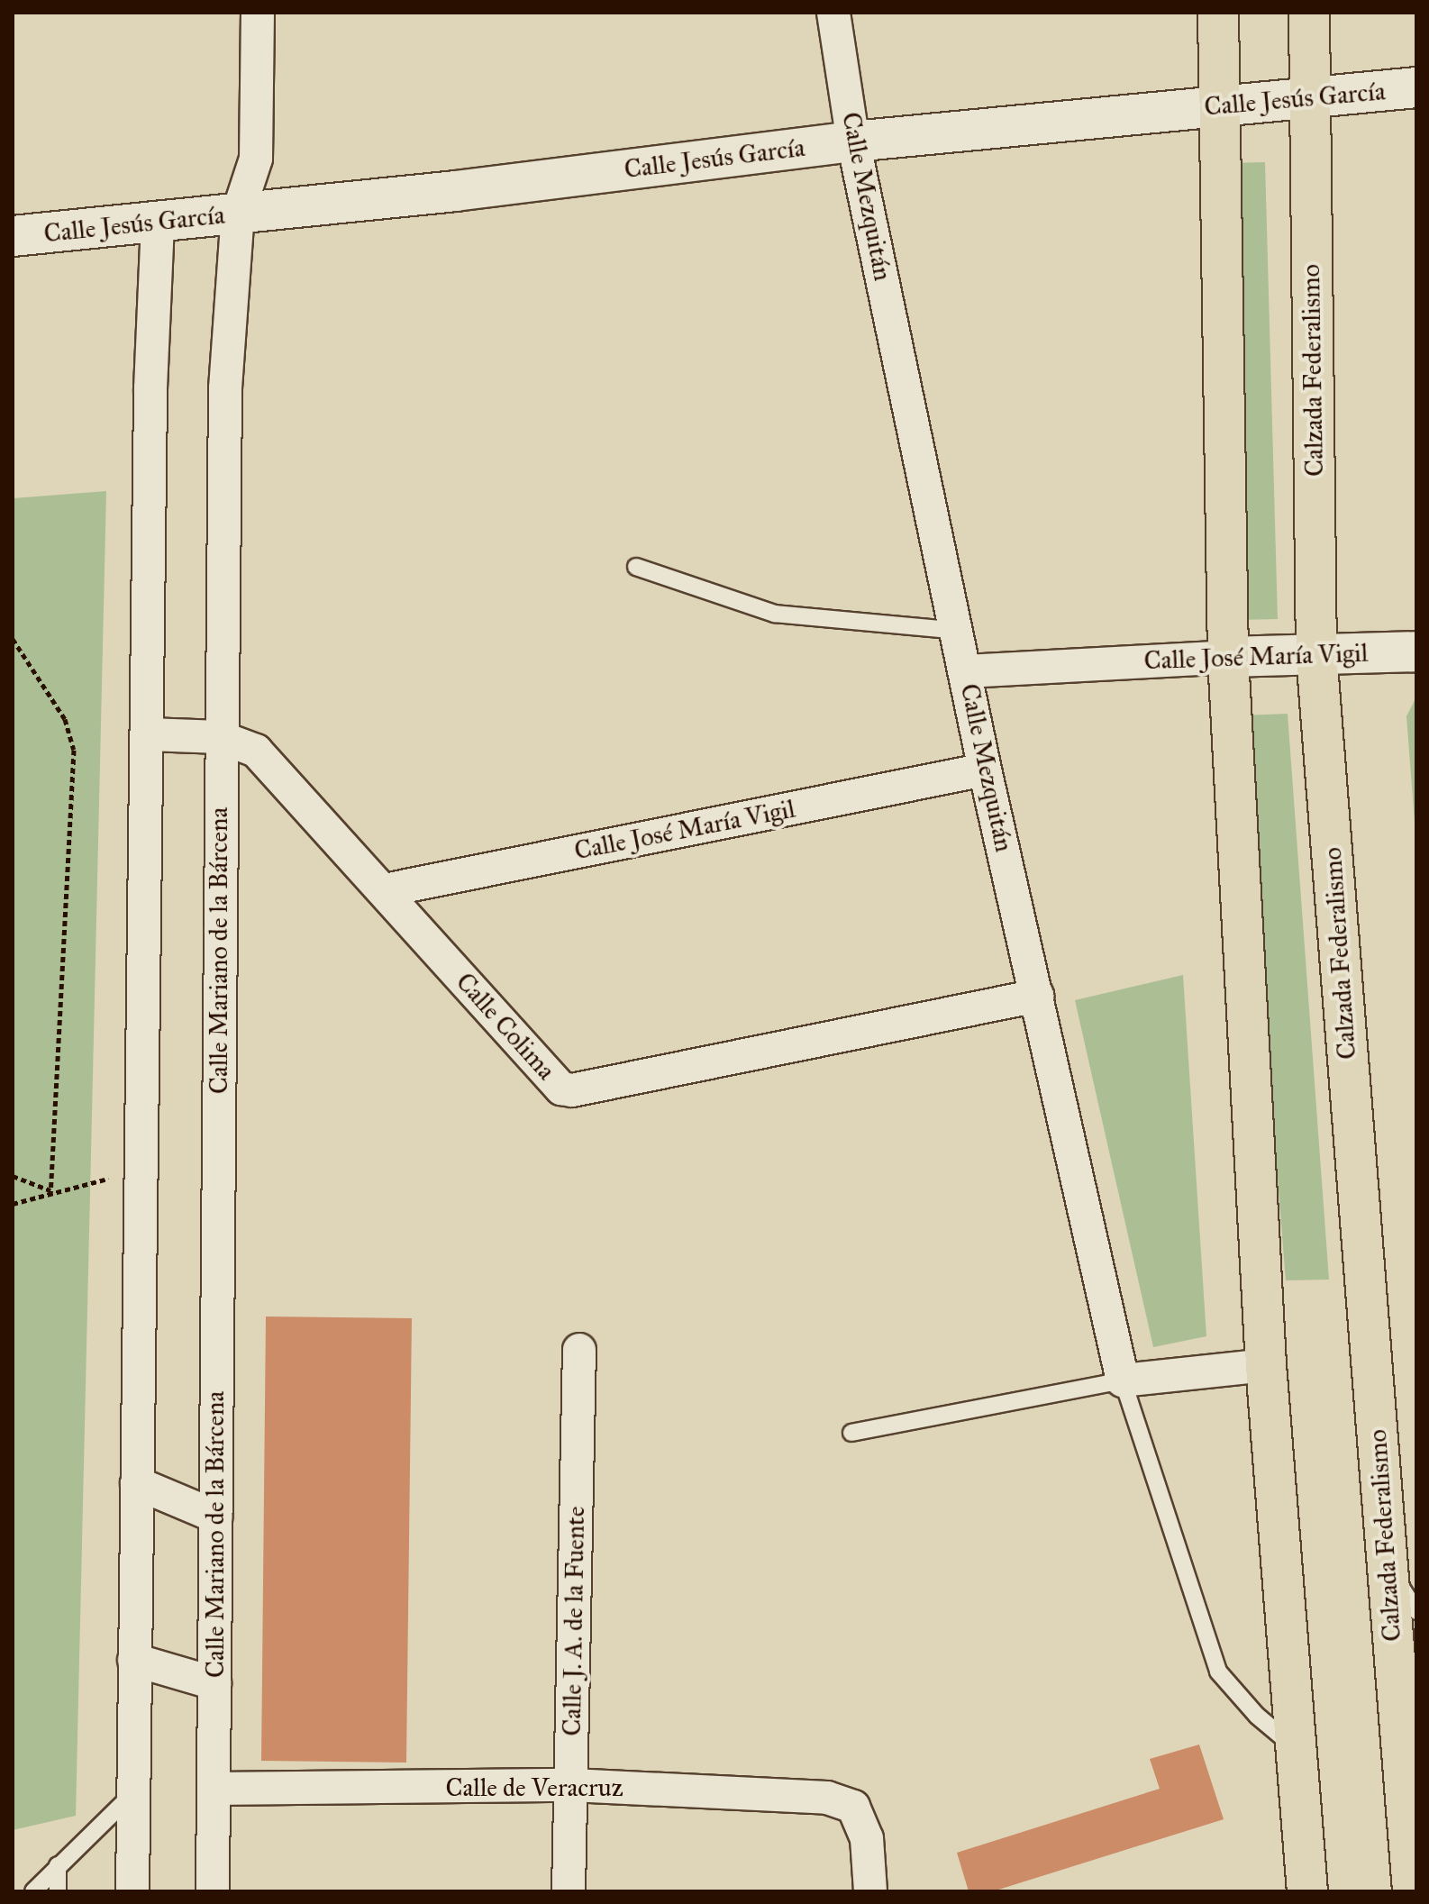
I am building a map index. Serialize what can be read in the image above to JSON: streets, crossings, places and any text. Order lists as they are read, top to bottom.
{
  "streets": {
    "main road": ["Calzada Federalismo"],
    "street": [
      "Calle Jesús García",
      "Calle Mezquitán",
      "Calle José María Vigil",
      "Calle Mariano de la Bárcena",
      "Calle Colima",
      "Calle J. A. de la Fuente",
      "Calle de Veracruz"
    ]
  },
  "crossings": [
    ["Calle Jesús García", "Calle Mezquitán"],
    ["Calle Jesús García", "Calzada Federalismo"],
    ["Calle Jesús García", "Calle Mariano de la Bárcena"],
    ["Calle Mezquitán", "Calle José María Vigil"],
    ["Calle Mezquitán", "Calle Colima"],
    ["Calzada Federalismo", "Calle José María Vigil"],
    ["Calle José María Vigil", "Calle Colima"],
    ["Calle Mariano de la Bárcena", "Calle Colima"],
    ["Calle Mariano de la Bárcena", "Calle de Veracruz"],
    ["Calle J. A. de la Fuente", "Calle de Veracruz"]
  ]
}
